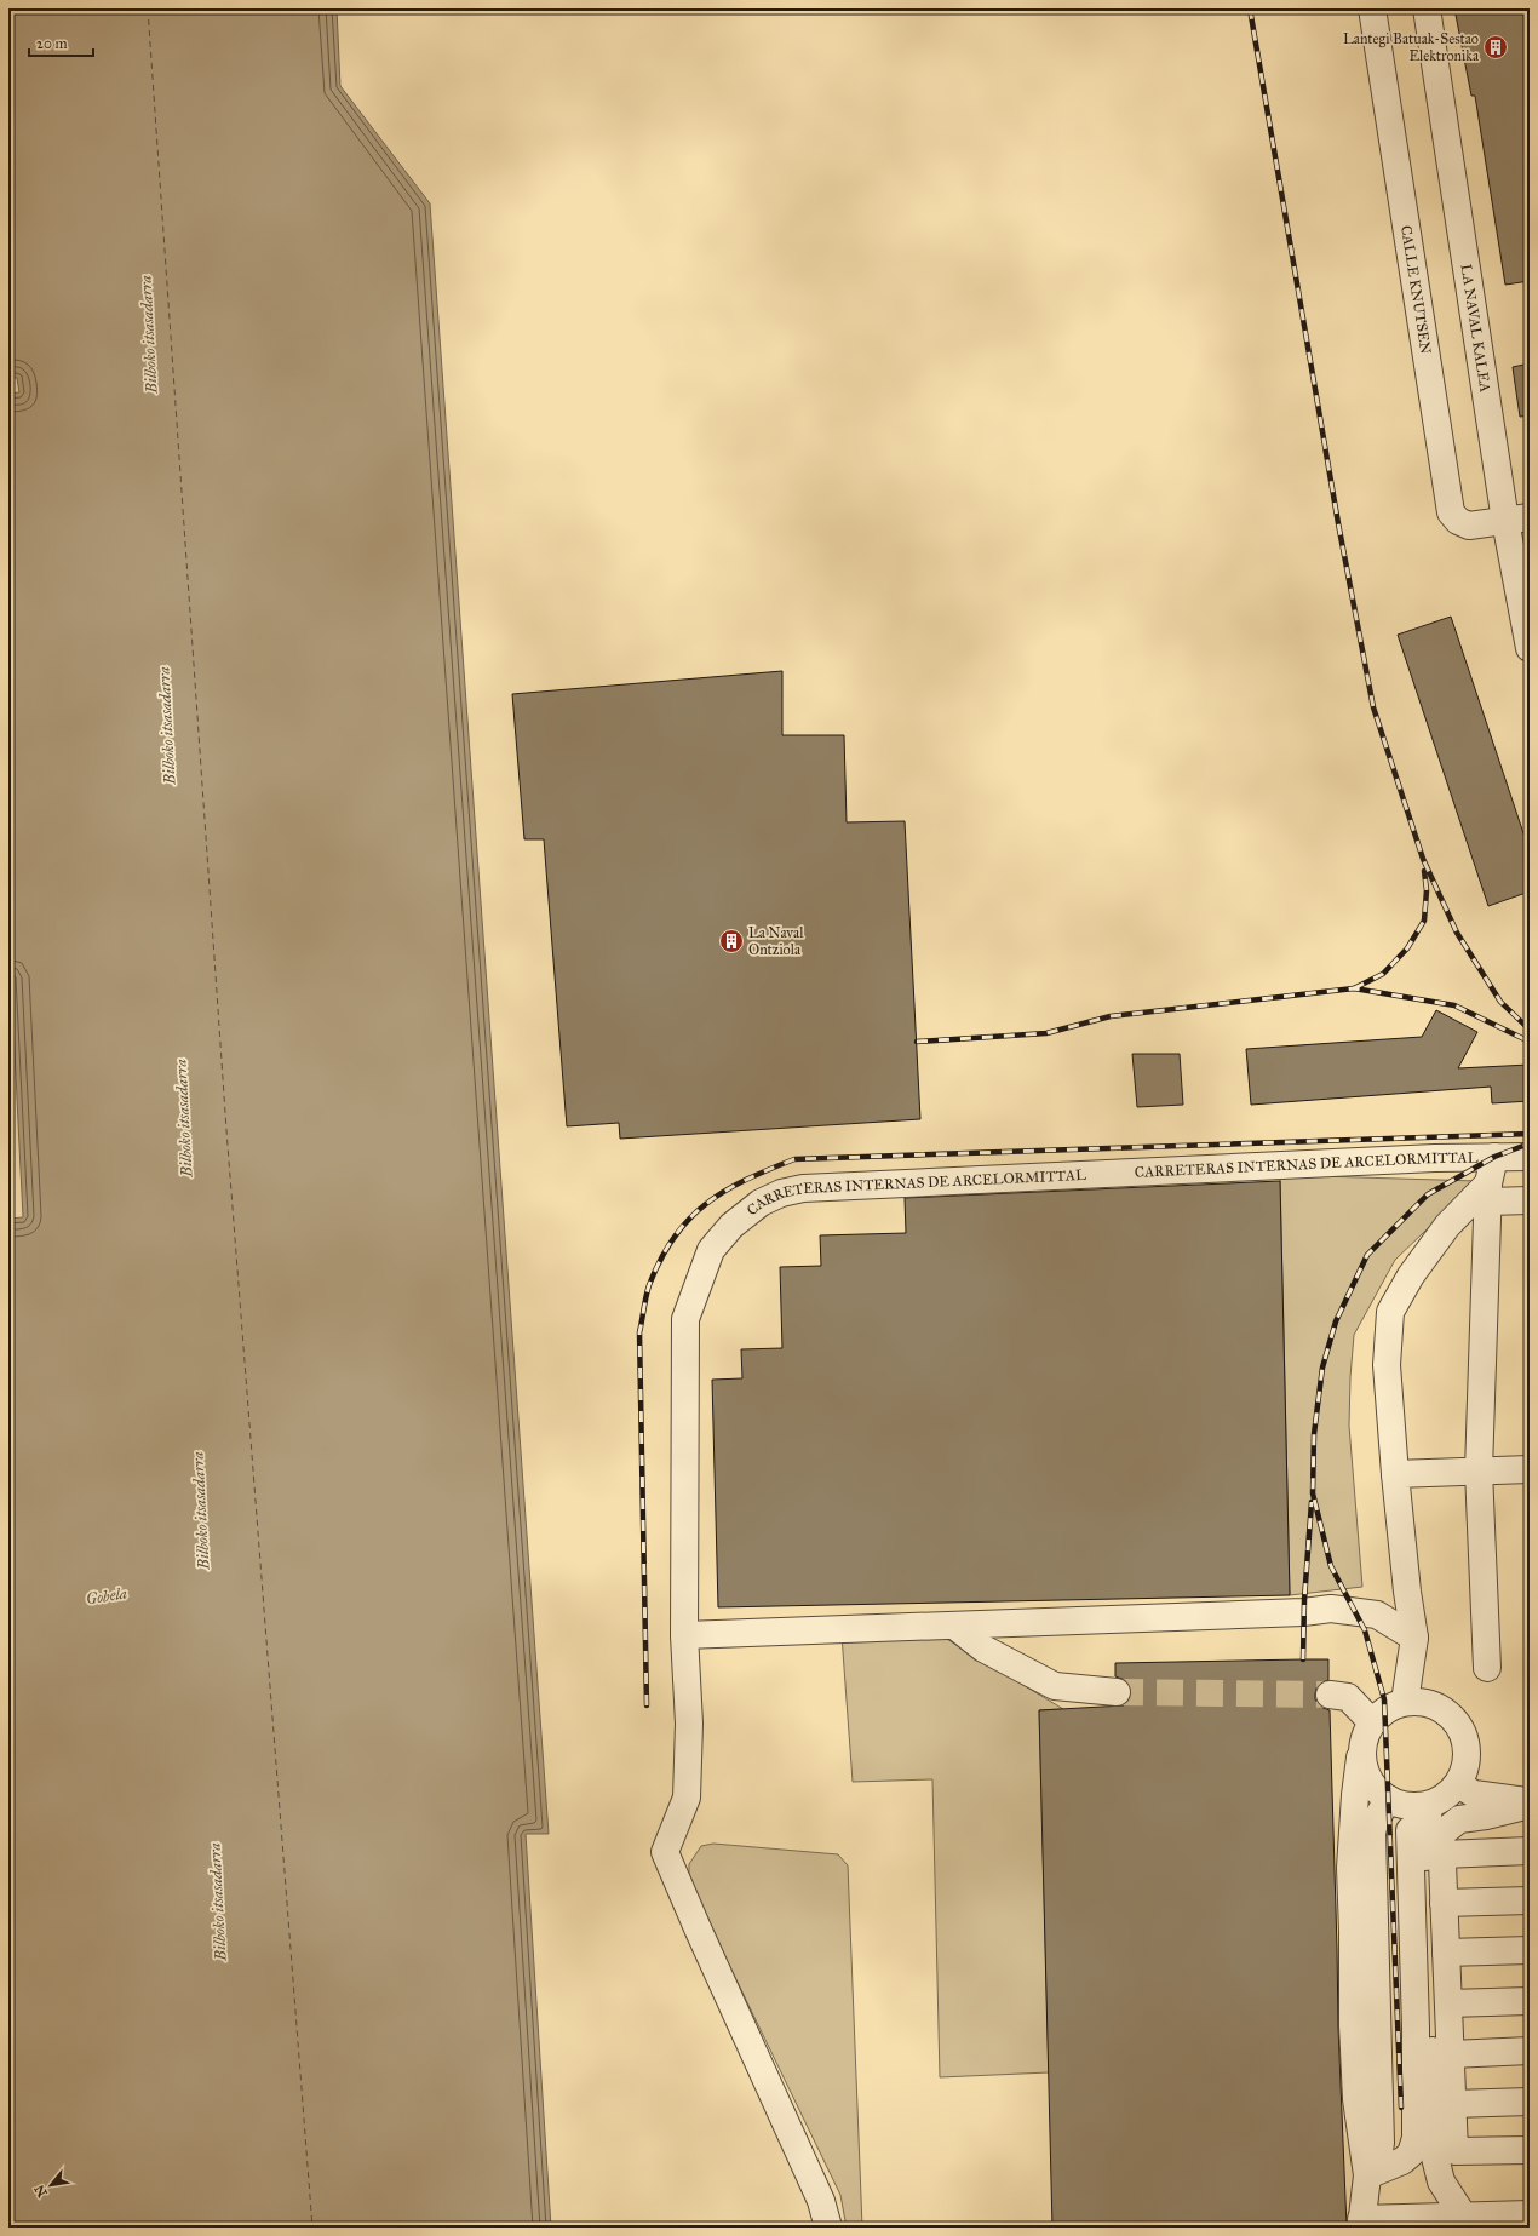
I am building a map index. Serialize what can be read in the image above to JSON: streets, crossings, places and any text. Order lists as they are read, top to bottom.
{
  "streets": {
    "street": ["CALLE KNUTSEN", "LA NAVAL KALEA", "CARRETERAS INTERNAS DE ARCELORMITTAL"]
  },
  "crossings": [
    ["CALLE KNUTSEN", "LA NAVAL KALEA"]
  ],
  "water": ["Bilboko itsasadarra", "Gobela"],
  "places": {
    "building": ["Lantegi Batuak-Sestao Elektronika", "La Naval Ontziola"]
  },
  "scale_bar": "20 m",
  "north": "bottom left"
}
